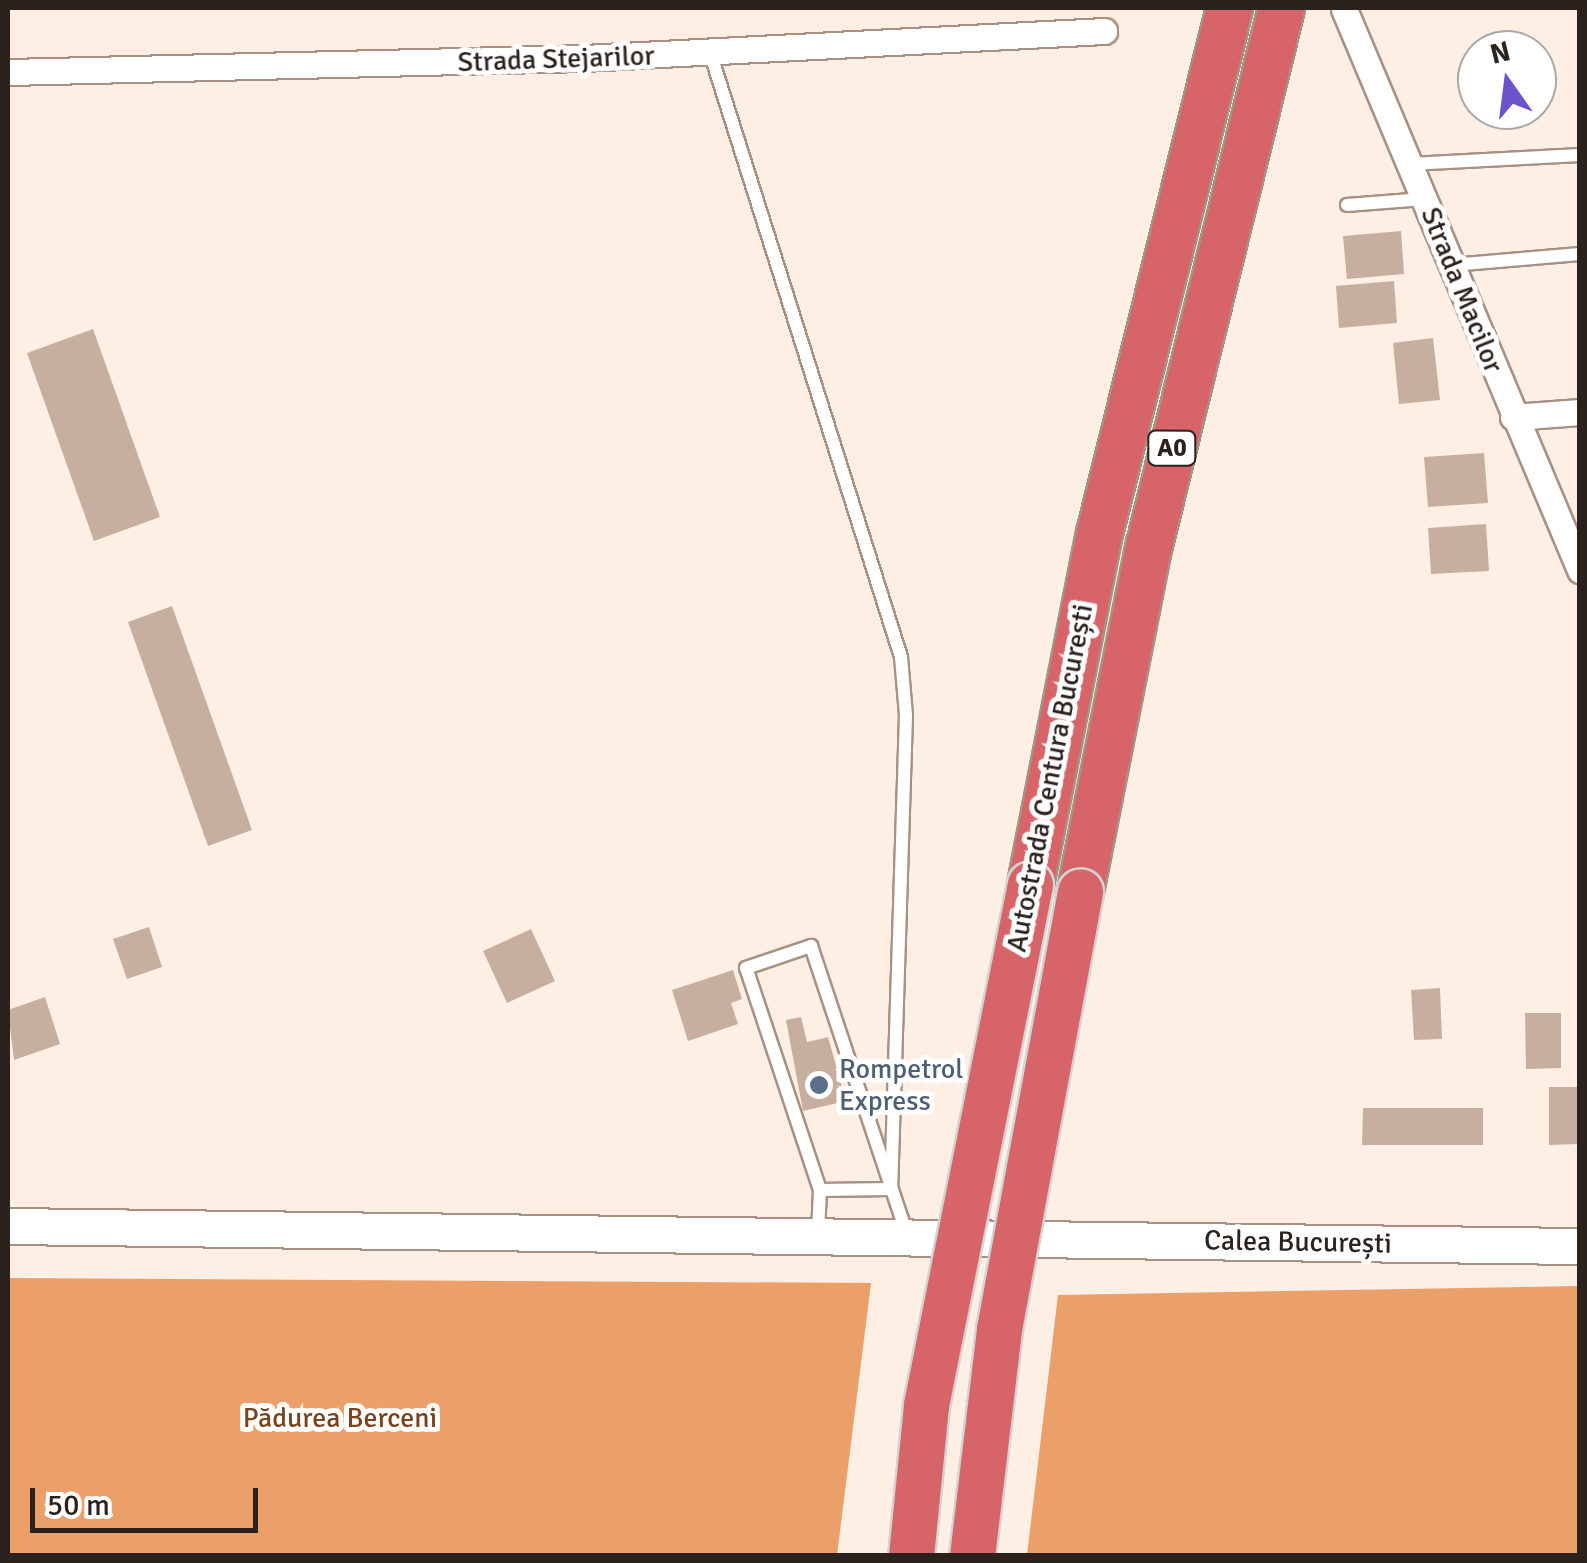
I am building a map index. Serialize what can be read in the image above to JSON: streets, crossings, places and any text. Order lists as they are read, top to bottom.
{
  "streets": {
    "highway": ["A0", "Autostrada Centura București"],
    "main road": ["Calea București"],
    "street": ["Strada Stejarilor", "Strada Macilor"]
  },
  "parks": ["Pădurea Berceni"],
  "places": ["Rompetrol Express"],
  "scale_bar": "50 m",
  "north": "top"
}
